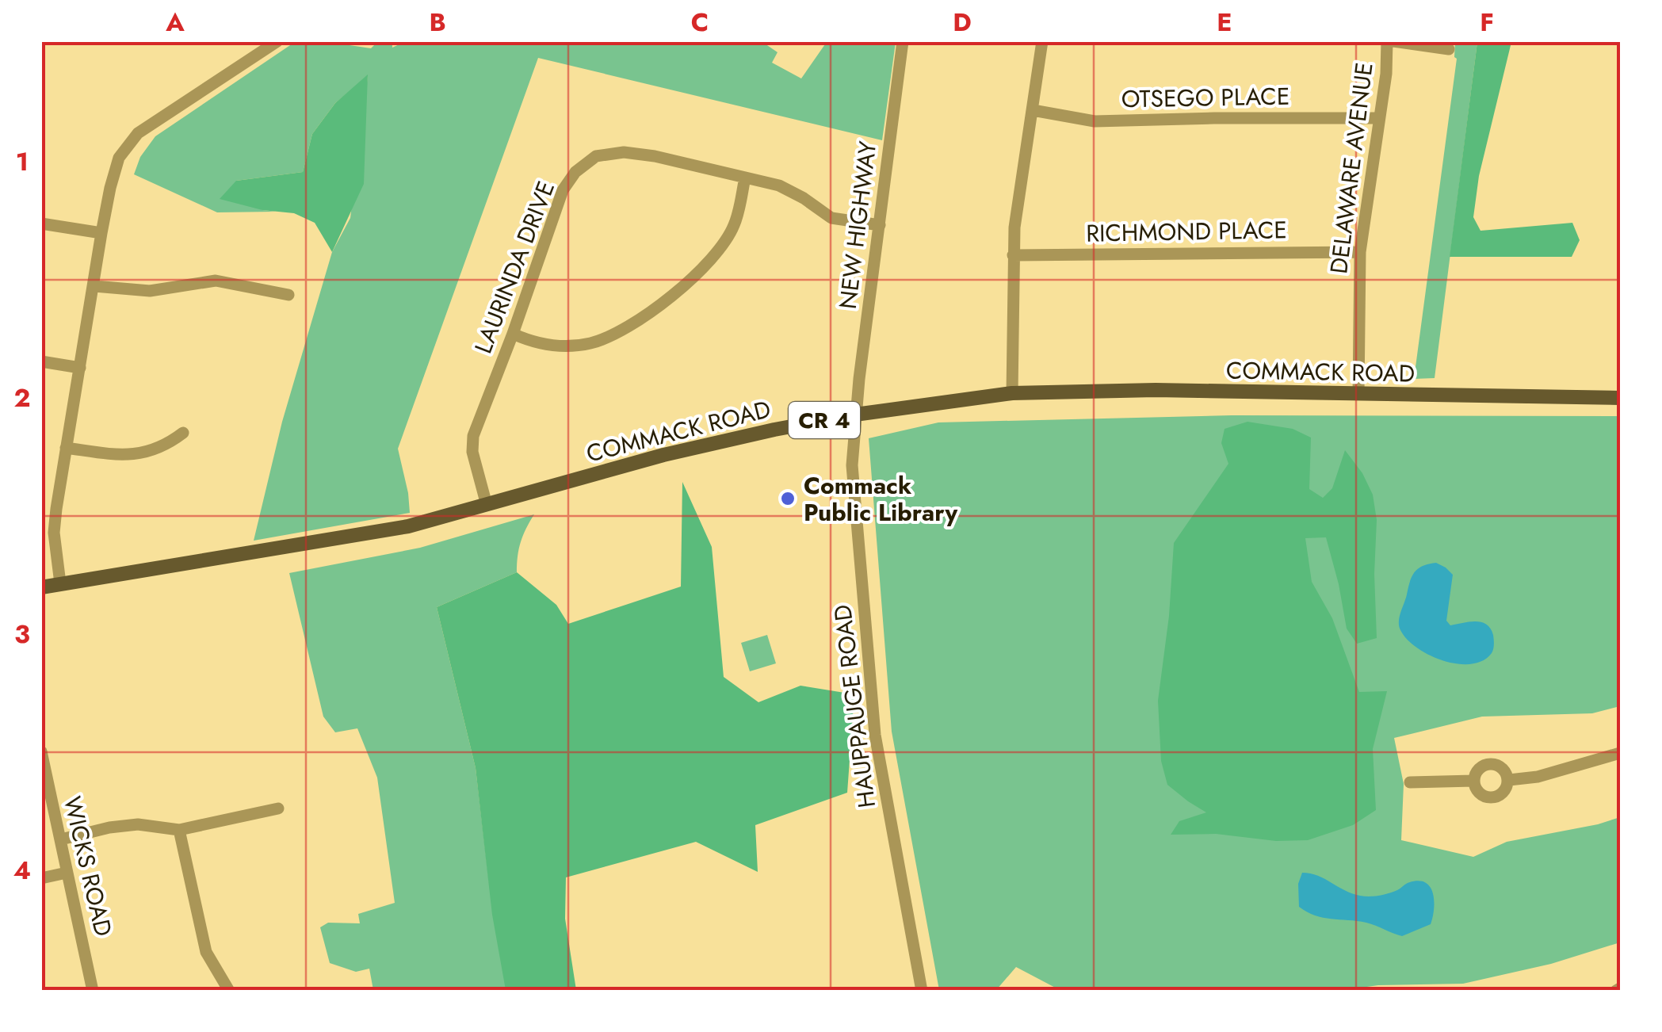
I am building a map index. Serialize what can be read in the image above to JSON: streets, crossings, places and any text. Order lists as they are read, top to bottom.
{
  "streets": {
    "main road": ["COMMACK ROAD", "CR 4"],
    "street": [
      "OTSEGO PLACE",
      "DELAWARE AVENUE",
      "NEW HIGHWAY",
      "RICHMOND PLACE",
      "LAURINDA DRIVE",
      "HAUPPAUGE ROAD",
      "WICKS ROAD"
    ]
  },
  "crossings": [
    ["OTSEGO PLACE", "DELAWARE AVENUE"],
    ["DELAWARE AVENUE", "RICHMOND PLACE"],
    ["DELAWARE AVENUE", "COMMACK ROAD"],
    ["NEW HIGHWAY", "LAURINDA DRIVE"],
    ["NEW HIGHWAY", "COMMACK ROAD"],
    ["NEW HIGHWAY", "HAUPPAUGE ROAD"],
    ["LAURINDA DRIVE", "COMMACK ROAD"],
    ["COMMACK ROAD", "HAUPPAUGE ROAD"]
  ],
  "places": ["Commack Public Library"],
  "grid": {
    "columns": [
      "A",
      "B",
      "C",
      "D",
      "E",
      "F"
    ],
    "rows": [
      "1",
      "2",
      "3",
      "4"
    ]
  }
}
